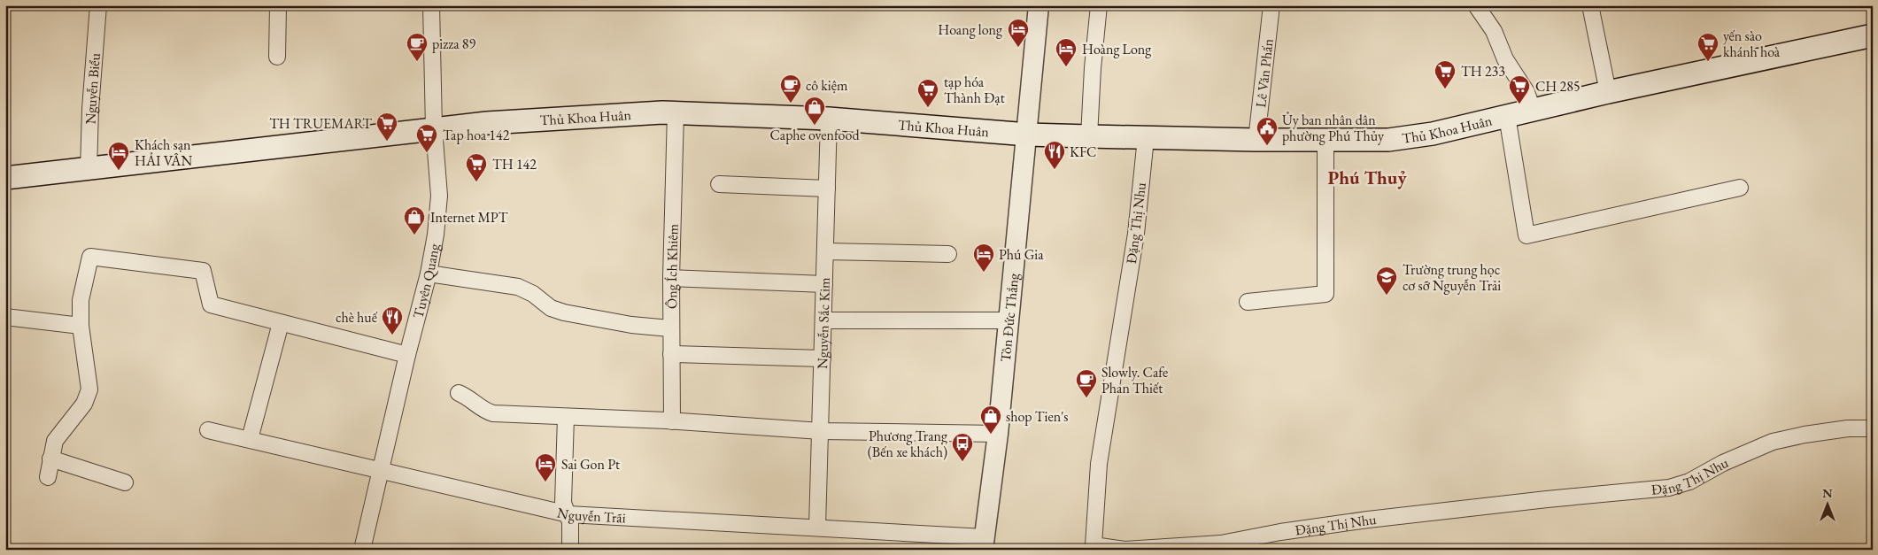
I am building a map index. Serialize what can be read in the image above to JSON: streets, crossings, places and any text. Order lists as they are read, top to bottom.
{
  "streets": {
    "main road": ["Thủ Khoa Huân"],
    "street": [
      "Lê Văn Phấn",
      "Nguyễn Biểu",
      "Đặng Thị Nhu",
      "Ông Ích Khiêm",
      "Tuyên Quang",
      "Tôn Đức Thắng",
      "Nguyễn Sắc Kim",
      "Nguyễn Trãi"
    ]
  },
  "crossings": [
    ["Lê Văn Phấn", "Thủ Khoa Huân"],
    ["Nguyễn Biểu", "Thủ Khoa Huân"],
    ["Thủ Khoa Huân", "Đặng Thị Nhu"],
    ["Thủ Khoa Huân", "Ông Ích Khiêm"],
    ["Thủ Khoa Huân", "Tuyên Quang"],
    ["Thủ Khoa Huân", "Tôn Đức Thắng"],
    ["Thủ Khoa Huân", "Nguyễn Sắc Kim"],
    ["Tuyên Quang", "Nguyễn Trãi"],
    ["Tôn Đức Thắng", "Nguyễn Trãi"],
    ["Nguyễn Sắc Kim", "Nguyễn Trãi"]
  ],
  "districts": ["Phú Thuỷ"],
  "places": {
    "hotel": [
      "Hoang long",
      "Hoàng Long",
      "Khách sạn HẢI VÂN",
      "Phú Gia",
      "Sai Gon Pt"
    ],
    "cafe": ["pizza 89", "cô kiệm", "Slowly. Cafe Phan Thiết"],
    "supermarket": [
      "yến sào khánh hoà",
      "TH 233",
      "CH 285",
      "tạp hóa Thành Đạt",
      "TH TRUEMART",
      "Tap hoa 142",
      "TH 142"
    ],
    "shop": ["Caphe ovenfood", "Internet MPT", "shop Tien's"],
    "public building": ["Ủy ban nhân dân phường Phú Thủy"],
    "restaurant": ["KFC", "chè huế"],
    "school or university": ["Trường trung học cơ sỡ Nguyễn Trải"],
    "bus stop": ["Phương Trang (Bến xe khách)"]
  },
  "north": "top"
}
